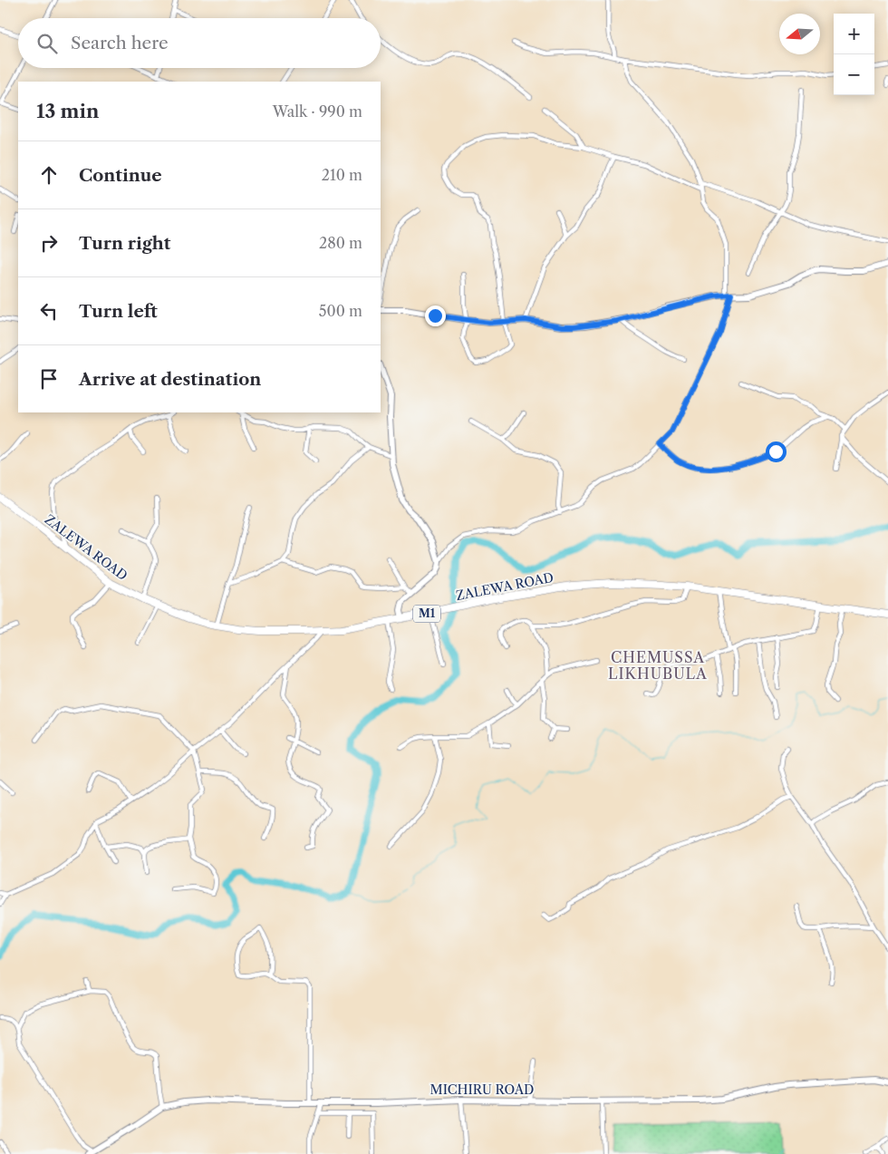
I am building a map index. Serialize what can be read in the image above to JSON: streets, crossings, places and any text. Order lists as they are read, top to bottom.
{
  "streets": {
    "highway": ["ZALEWA ROAD", "M1"],
    "street": ["MICHIRU ROAD"]
  },
  "districts": ["CHEMUSSA LIKHUBULA"],
  "north": "left",
  "page": {
    "map_buttons": ["+", "−"],
    "search": "Search here",
    "heading": ["13 min", "Walk · 990 m"],
    "list": [
      ["Continue", "210 m"],
      ["Turn right", "280 m"],
      ["Turn left", "500 m"],
      "Arrive at destination"
    ]
  }
}
